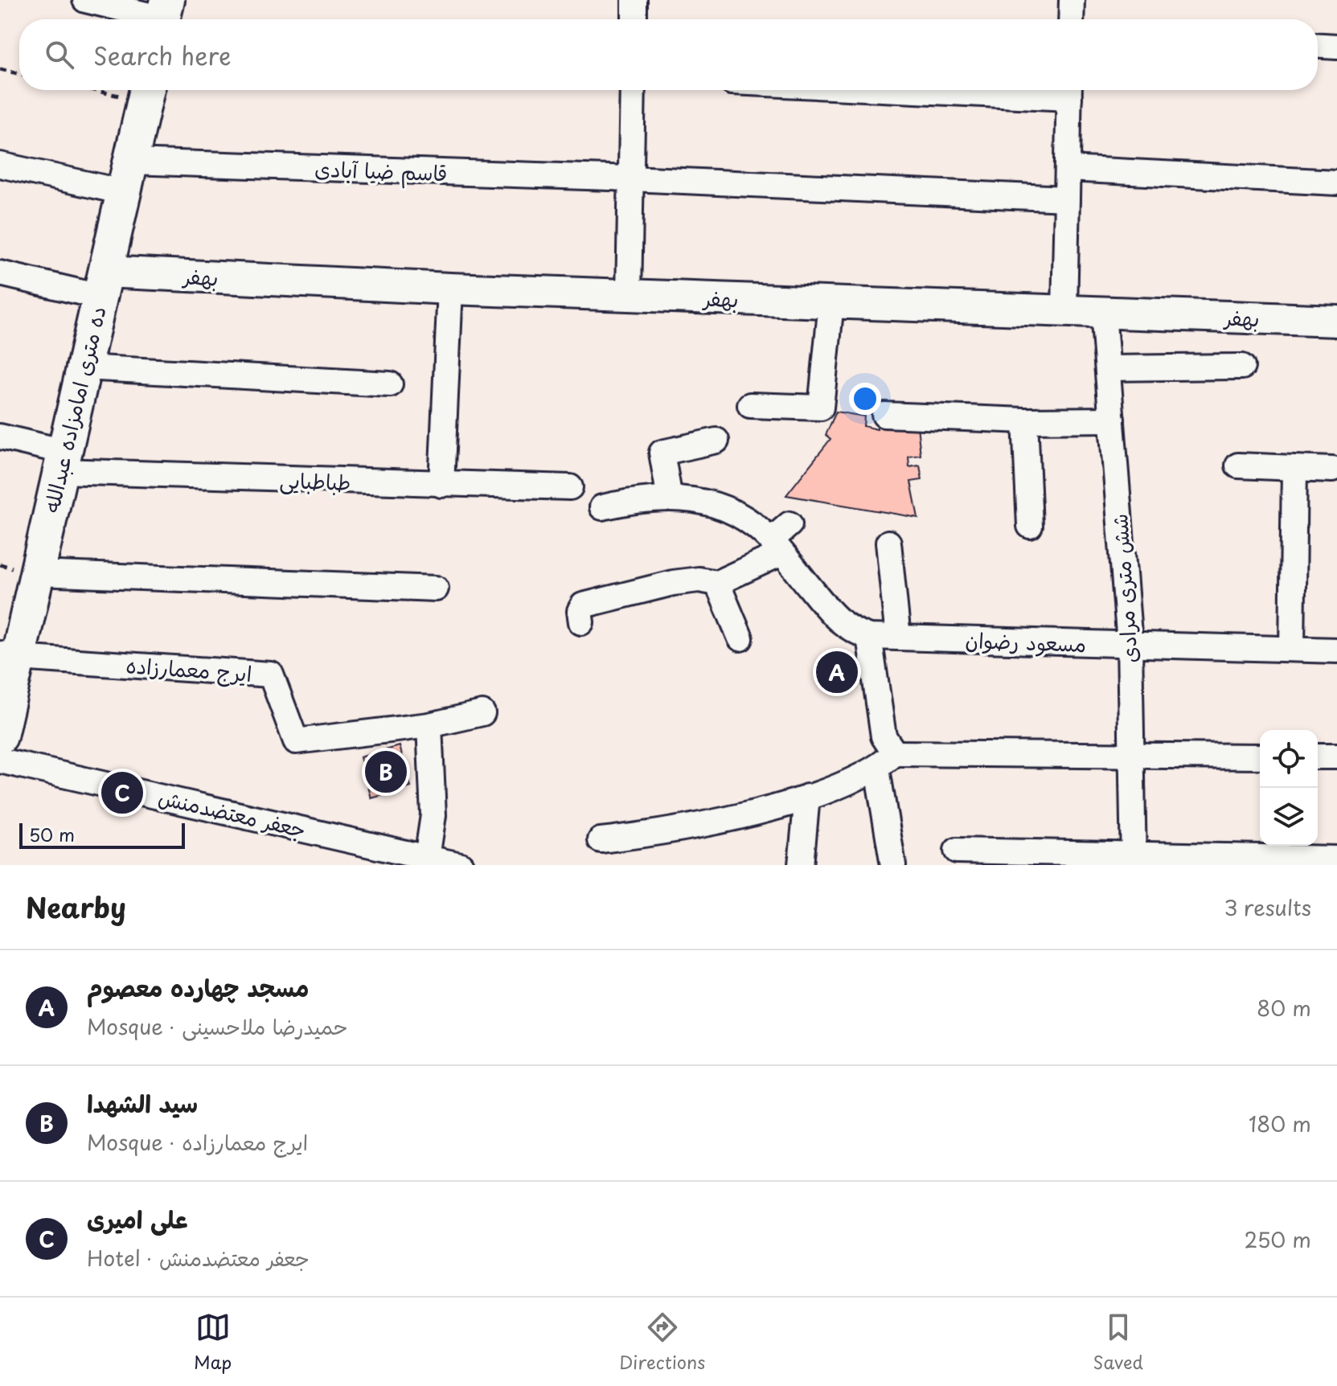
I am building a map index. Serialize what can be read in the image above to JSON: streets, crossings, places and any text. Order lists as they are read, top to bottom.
{
  "streets": {
    "main road": ["ده متری امامزاده عبدالله"],
    "street": [
      "قاسم ضیا آبادی",
      "بهفر",
      "طباطبایی",
      "شش متری مرادی",
      "مسعود رضوان",
      "ایرج معمارزاده",
      "جعفر معتضدمنش"
    ]
  },
  "crossings": [
    ["قاسم ضیا آبادی", "ده متری امامزاده عبدالله"],
    ["بهفر", "ده متری امامزاده عبدالله"],
    ["بهفر", "شش متری مرادی"],
    ["ده متری امامزاده عبدالله", "طباطبایی"],
    ["ده متری امامزاده عبدالله", "ایرج معمارزاده"],
    ["شش متری مرادی", "مسعود رضوان"]
  ],
  "scale_bar": "50 m",
  "page": {
    "search": "Search here",
    "pins": ["A", "B", "C"],
    "scale": "50 m",
    "heading": ["Nearby", "3 results"],
    "list": [
      {
        "mark": "A",
        "name": "مسجد چهارده معصوم",
        "note": "Mosque · حمیدرضا ملاحسینی",
        "value": "80 m"
      },
      {
        "mark": "B",
        "name": "سید الشهدا",
        "note": "Mosque · ایرج معمارزاده",
        "value": "180 m"
      },
      {
        "mark": "C",
        "name": "علی امیری",
        "note": "Hotel · جعفر معتضدمنش",
        "value": "250 m"
      }
    ],
    "nav": ["Map", "Directions", "Saved"]
  }
}
